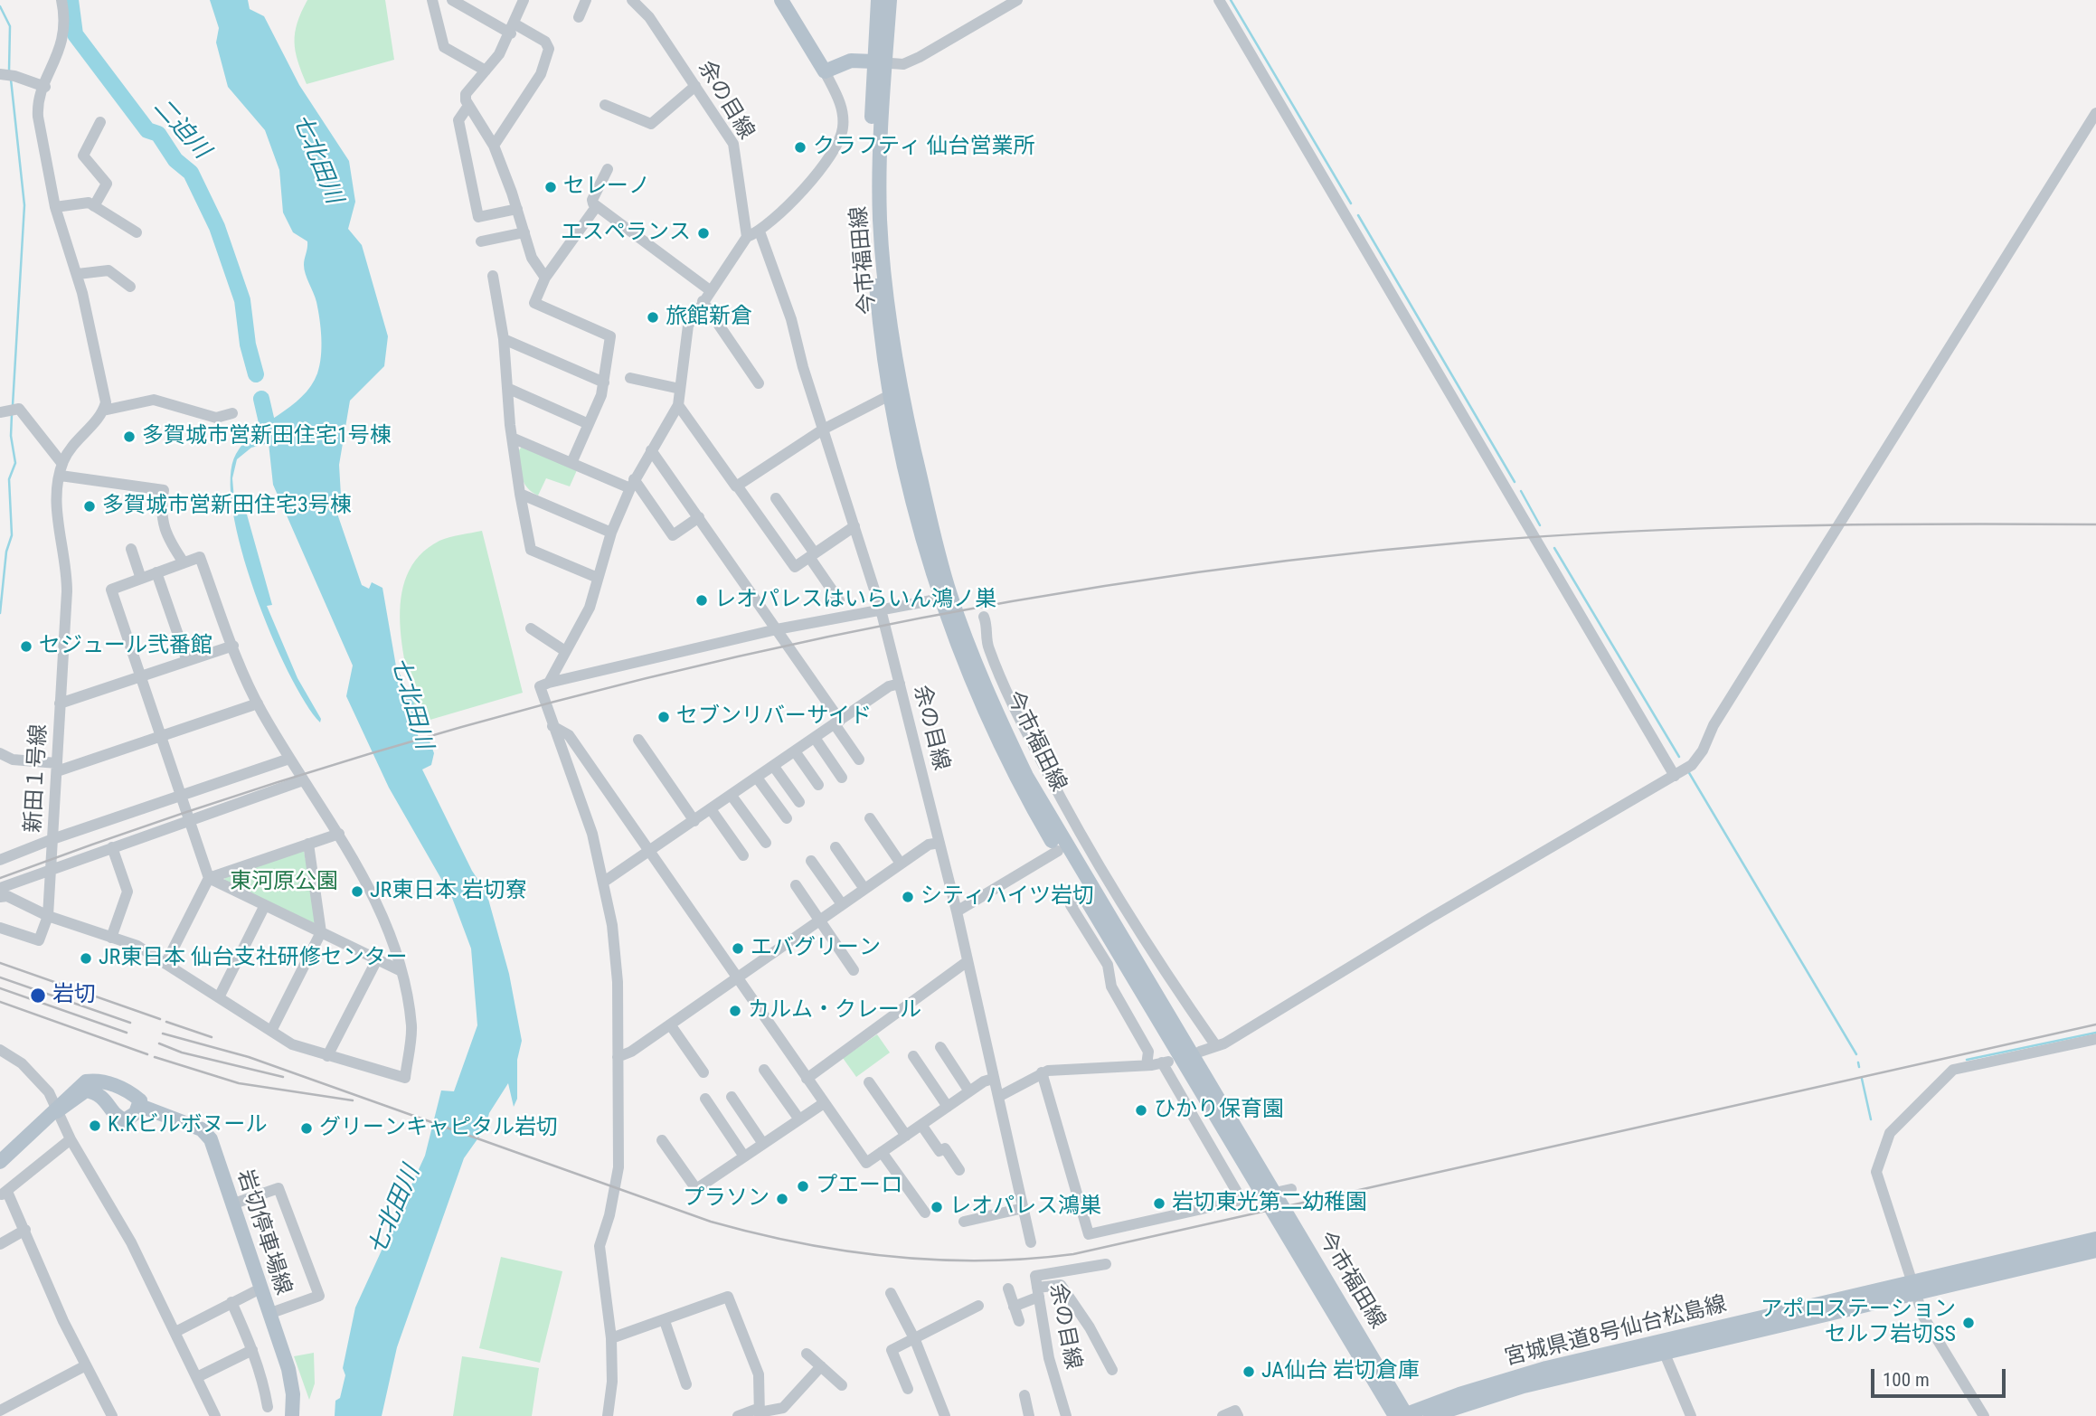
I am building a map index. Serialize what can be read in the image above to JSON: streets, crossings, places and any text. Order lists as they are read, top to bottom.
{
  "streets": {
    "main road": ["今市福田線", "岩切停車場線", "宮城県道8号仙台松島線"],
    "street": ["余の目線", "新田１号線"]
  },
  "crossings": [
    ["今市福田線", "宮城県道8号仙台松島線"]
  ],
  "water": ["二迫川", "七北田川"],
  "parks": ["東河原公園"],
  "places": [
    "クラフティ 仙台営業所",
    "セレーノ",
    "エスペランス",
    "旅館新倉",
    "多賀城市営新田住宅1号棟",
    "多賀城市営新田住宅3号棟",
    "レオパレスはいらいん鴻ノ巣",
    "セジュール弐番館",
    "セブンリバーサイド",
    "JR東日本 岩切寮",
    "シティハイツ岩切",
    "エバグリーン",
    "JR東日本 仙台支社研修センター",
    "岩切",
    "カルム・クレール",
    "ひかり保育園",
    "K.Kビルボヌール",
    "グリーンキャピタル岩切",
    "プエーロ",
    "プラソン",
    "岩切東光第二幼稚園",
    "レオパレス鴻巣",
    "アポロステーション セルフ岩切SS",
    "JA仙台 岩切倉庫"
  ],
  "scale_bar": "100 m"
}
